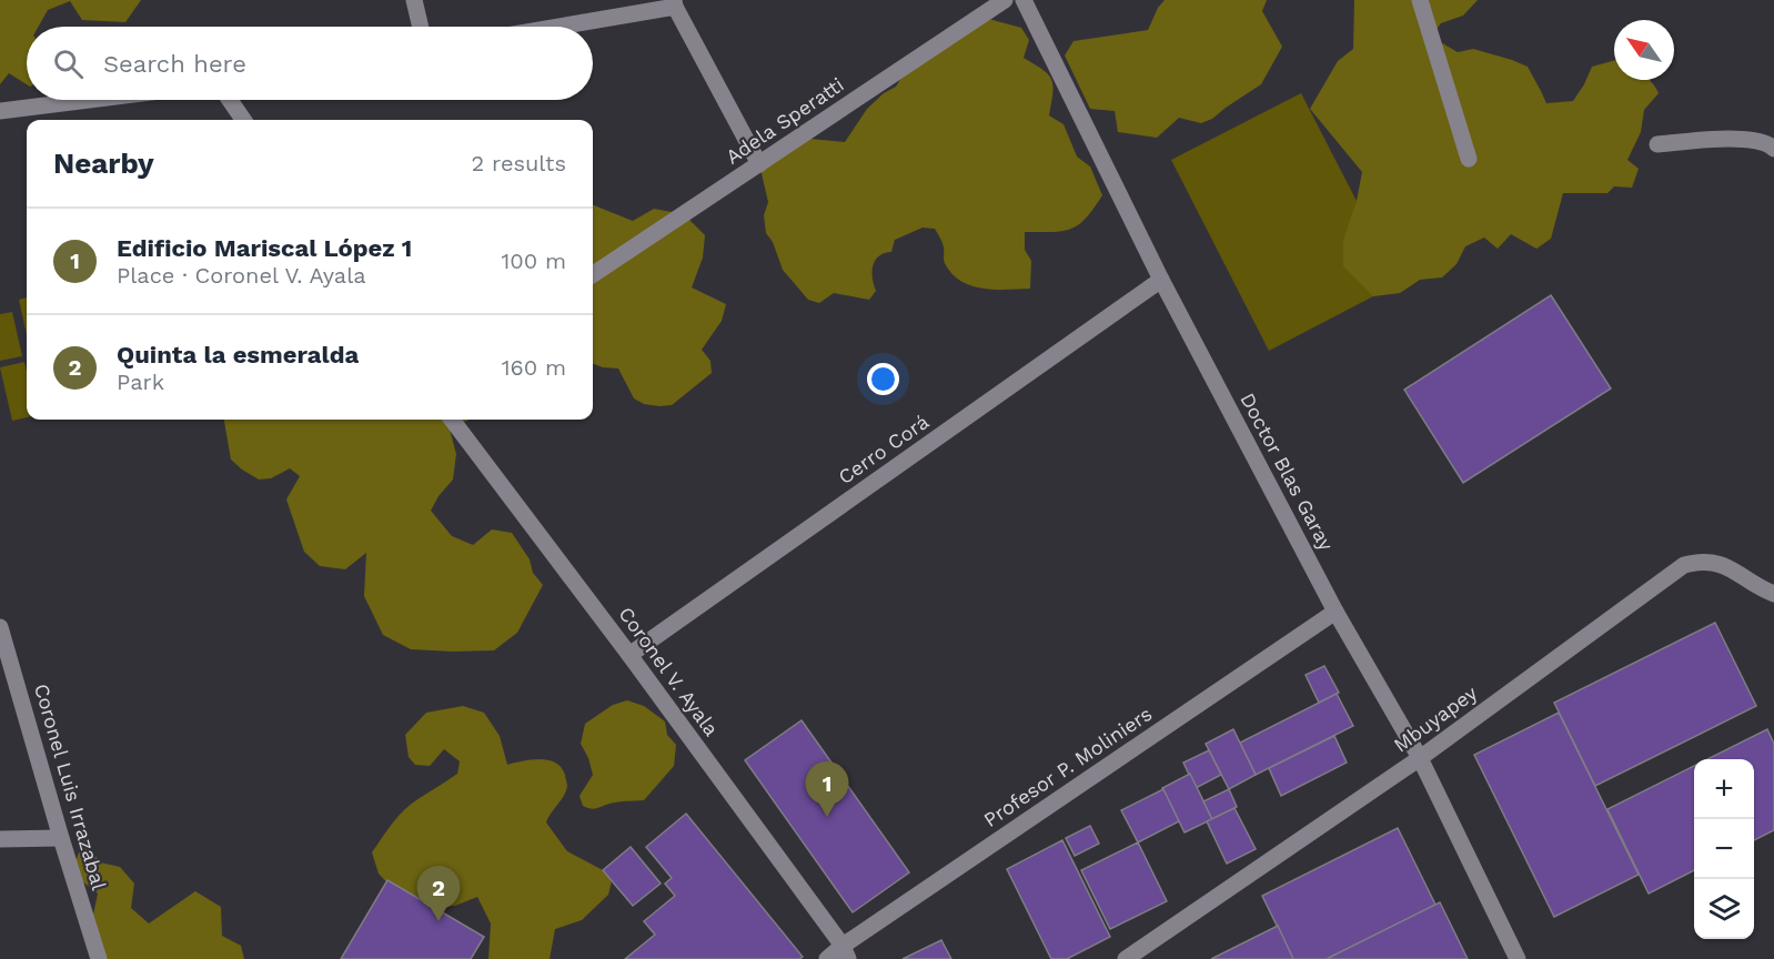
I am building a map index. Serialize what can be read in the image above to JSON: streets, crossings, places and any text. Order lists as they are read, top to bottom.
{
  "streets": {
    "street": [
      "Adela Speratti",
      "Cerro Corá",
      "Doctor Blas Garay",
      "Coronel V. Ayala",
      "Mbuyapey",
      "Profesor P. Moliniers",
      "Coronel Luis Irrazabal"
    ]
  },
  "crossings": [
    ["Cerro Corá", "Doctor Blas Garay"],
    ["Cerro Corá", "Coronel V. Ayala"],
    ["Doctor Blas Garay", "Mbuyapey"],
    ["Doctor Blas Garay", "Profesor P. Moliniers"],
    ["Coronel V. Ayala", "Profesor P. Moliniers"]
  ],
  "north": "top left",
  "page": {
    "search": "Search here",
    "heading": ["Nearby", "2 results"],
    "list": [
      {
        "mark": "1",
        "name": "Edificio Mariscal López 1",
        "note": "Place · Coronel V. Ayala",
        "value": "100 m"
      },
      {
        "mark": "2",
        "name": "Quinta la esmeralda",
        "note": "Park",
        "value": "160 m"
      }
    ],
    "map_buttons": ["+", "−"],
    "pins": ["1", "2"]
  }
}
